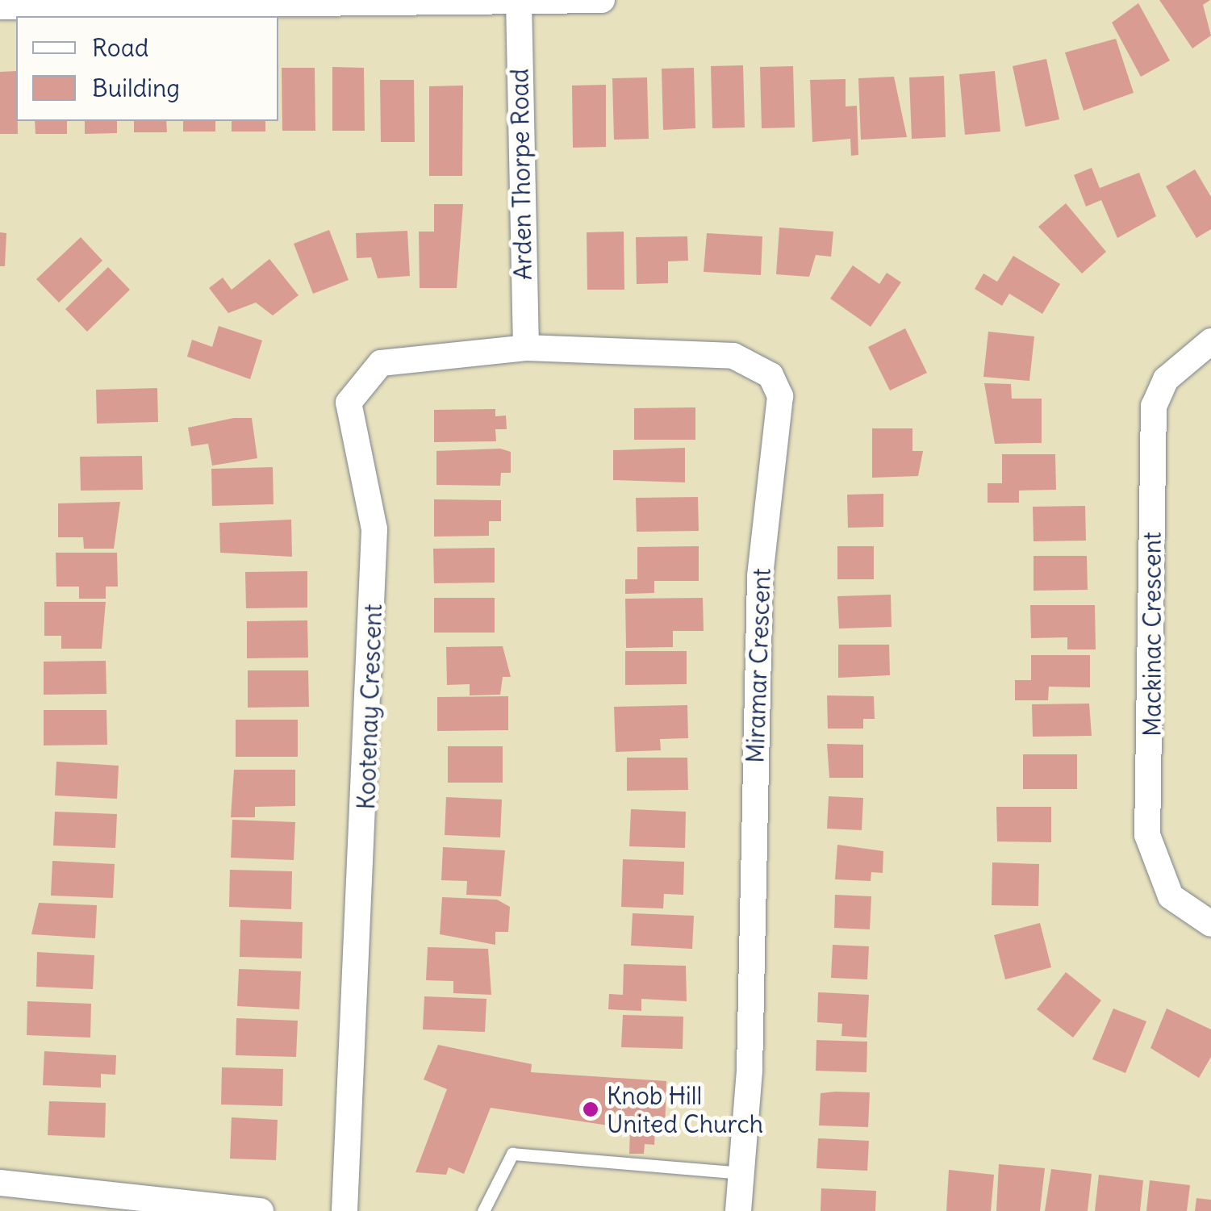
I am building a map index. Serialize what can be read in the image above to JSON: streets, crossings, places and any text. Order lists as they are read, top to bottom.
{
  "streets": {
    "street": [
      "Arden Thorpe Road",
      "Mackinac Crescent",
      "Miramar Crescent",
      "Kootenay Crescent"
    ]
  },
  "crossings": [
    ["Arden Thorpe Road", "Miramar Crescent"],
    ["Arden Thorpe Road", "Kootenay Crescent"],
    ["Miramar Crescent", "Kootenay Crescent"]
  ],
  "places": ["Knob Hill United Church"],
  "legend": ["Road", "Building"]
}
